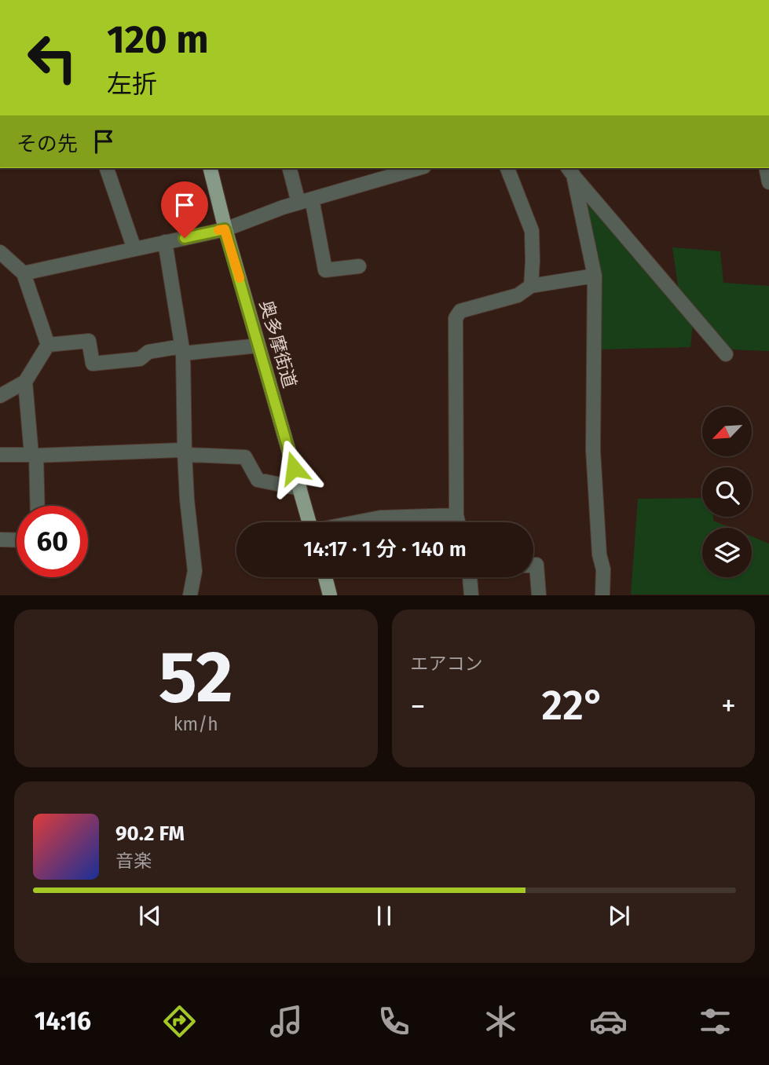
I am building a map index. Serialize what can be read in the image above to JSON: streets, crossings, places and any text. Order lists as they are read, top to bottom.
{
  "streets": {
    "main road": ["奥多摩街道"]
  },
  "north": "bottom left",
  "page": {
    "turn": ["120 m", "左折"],
    "then": "その先",
    "limit": "60",
    "trip": "14:17 · 1 分 · 140 m",
    "tile": [
      ["52", "km/h"],
      "エアコン"
    ],
    "heat": ["−", "22°", "+"],
    "song": ["90.2 FM", "音楽"],
    "tabs": "14:16"
  }
}
